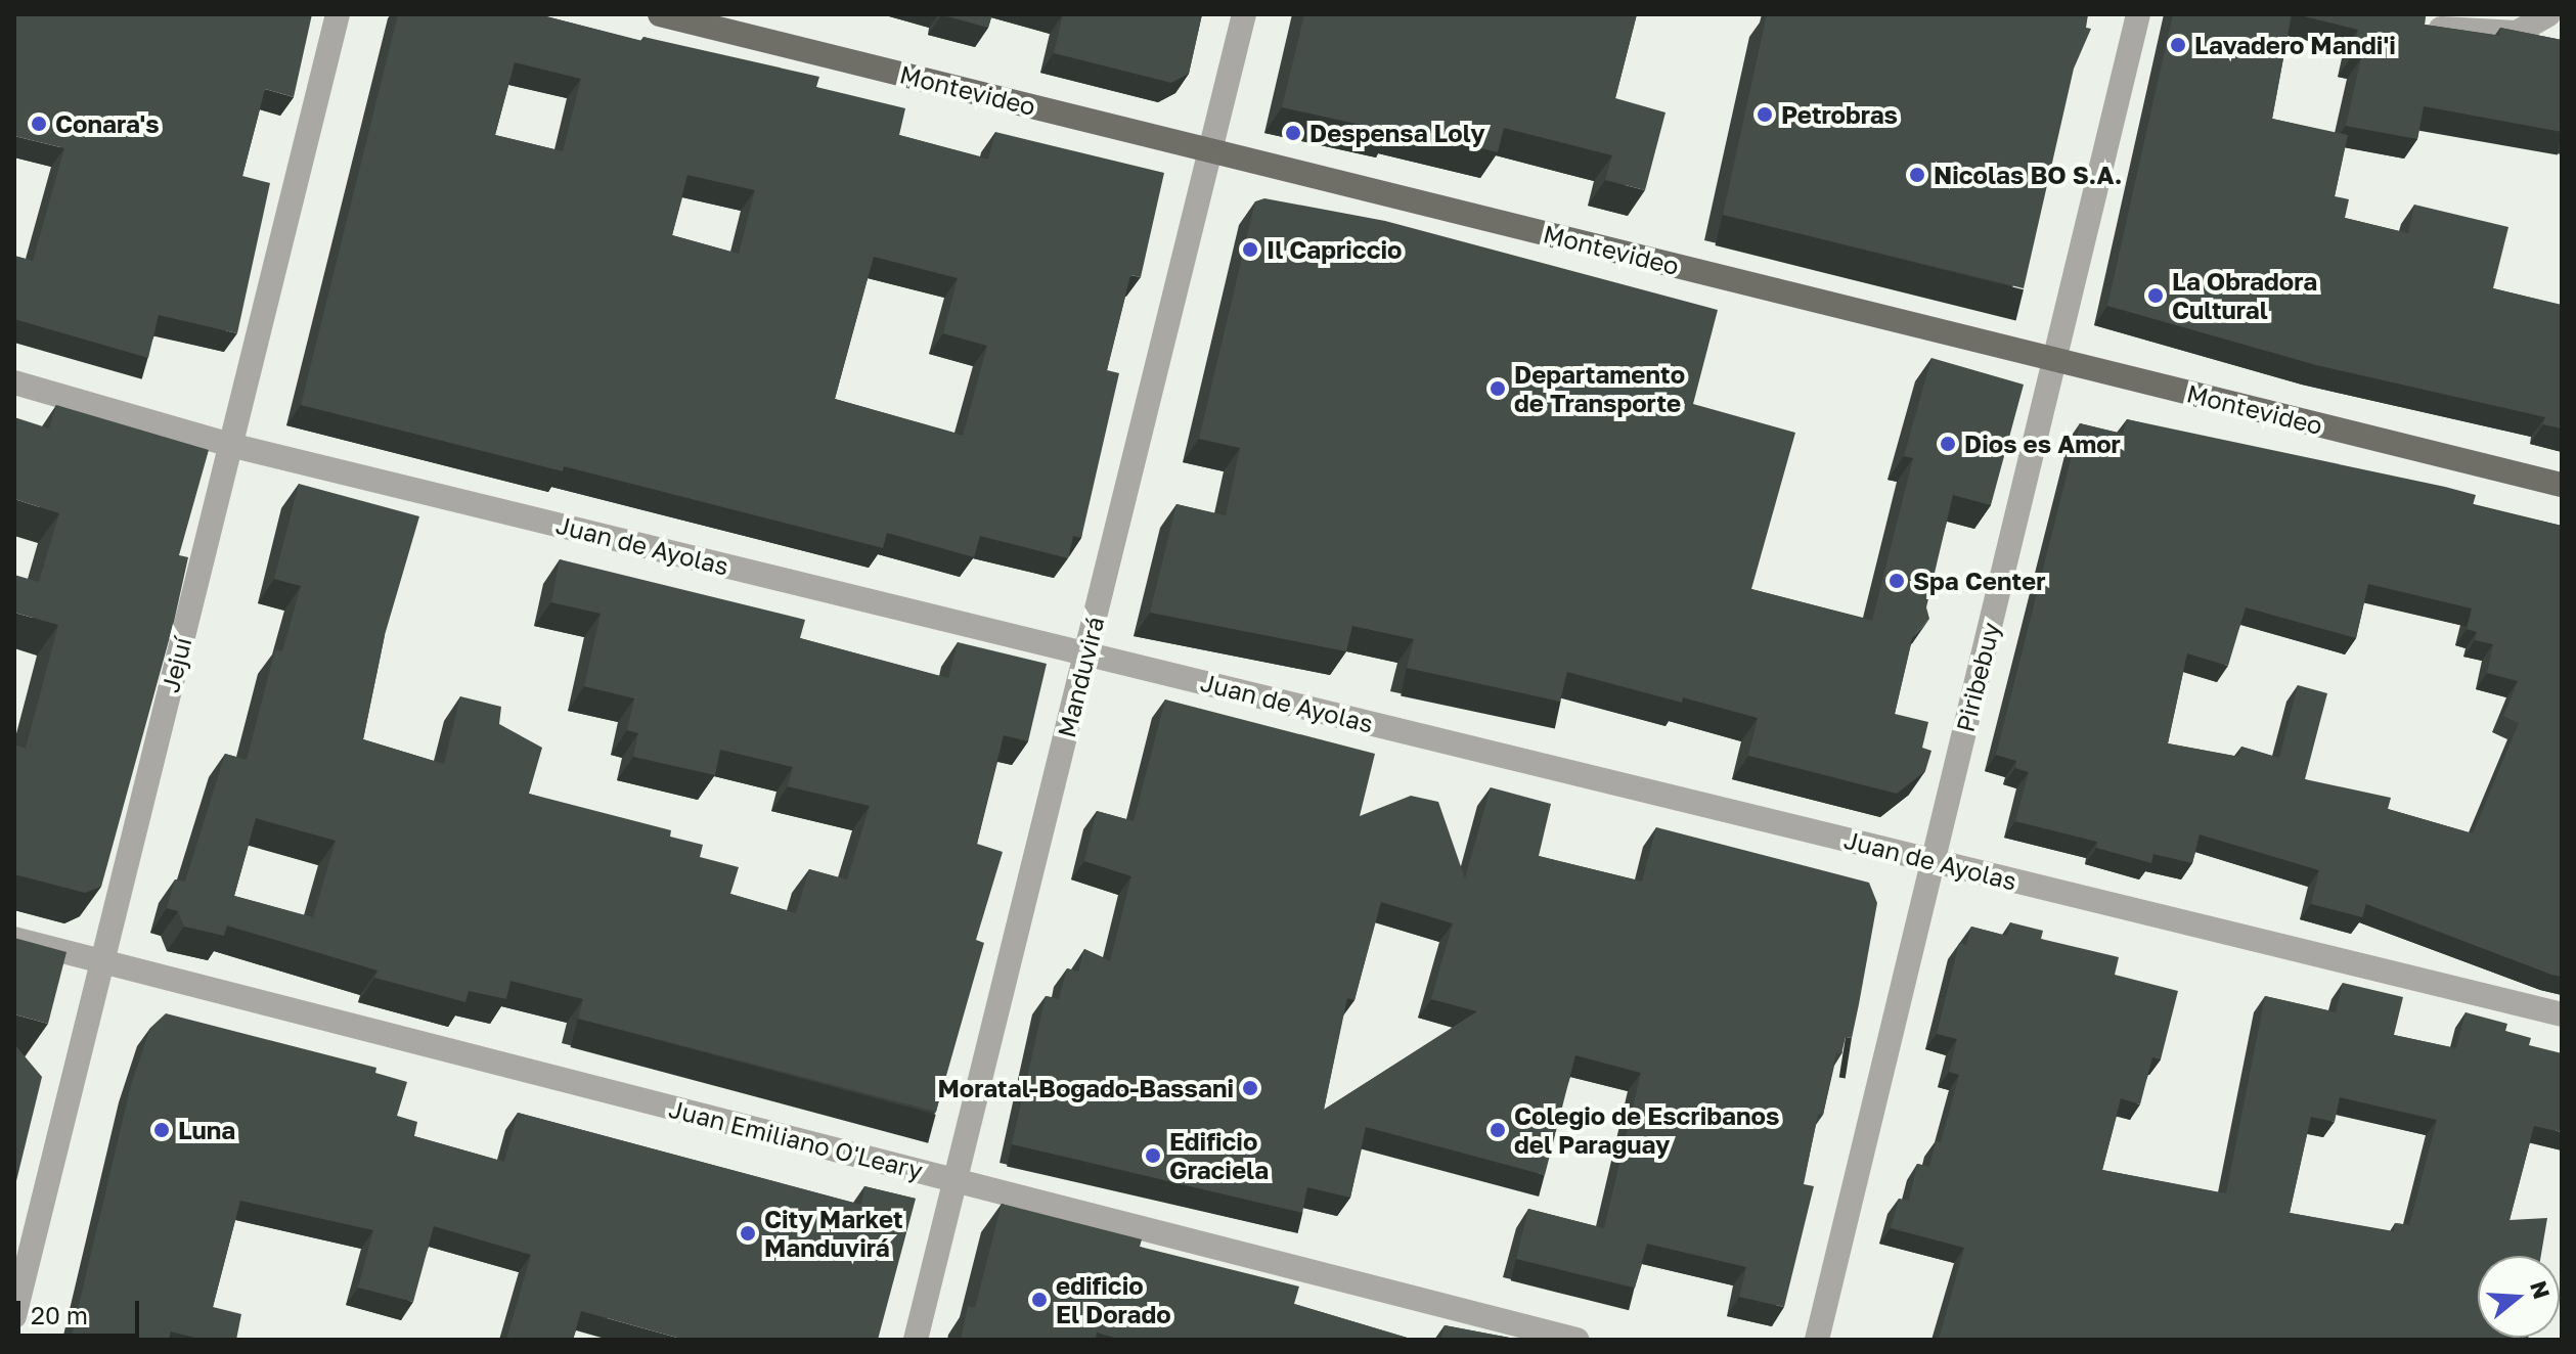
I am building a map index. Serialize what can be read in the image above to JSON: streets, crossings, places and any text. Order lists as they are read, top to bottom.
{
  "streets": {
    "main road": ["Montevideo"],
    "street": [
      "Juan de Ayolas",
      "Jejuí",
      "Manduvirá",
      "Piribebuy",
      "Juan Emiliano O'Leary"
    ]
  },
  "crossings": [
    ["Montevideo", "Manduvirá"],
    ["Montevideo", "Piribebuy"],
    ["Juan de Ayolas", "Jejuí"],
    ["Juan de Ayolas", "Manduvirá"],
    ["Juan de Ayolas", "Piribebuy"],
    ["Jejuí", "Juan Emiliano O'Leary"],
    ["Manduvirá", "Juan Emiliano O'Leary"]
  ],
  "places": [
    "Lavadero Mandi'i",
    "Petrobras",
    "Conara's",
    "Despensa Loly",
    "Nicolas BO S.A.",
    "Il Capriccio",
    "La Obradora Cultural",
    "Departamento de Transporte",
    "Dios es Amor",
    "Spa Center",
    "Moratal-Bogado-Bassani",
    "Luna",
    "Colegio de Escribanos del Paraguay",
    "Edificio Graciela",
    "City Market Manduvirá",
    "edificio El Dorado"
  ],
  "scale_bar": "20 m",
  "north": "right"
}
